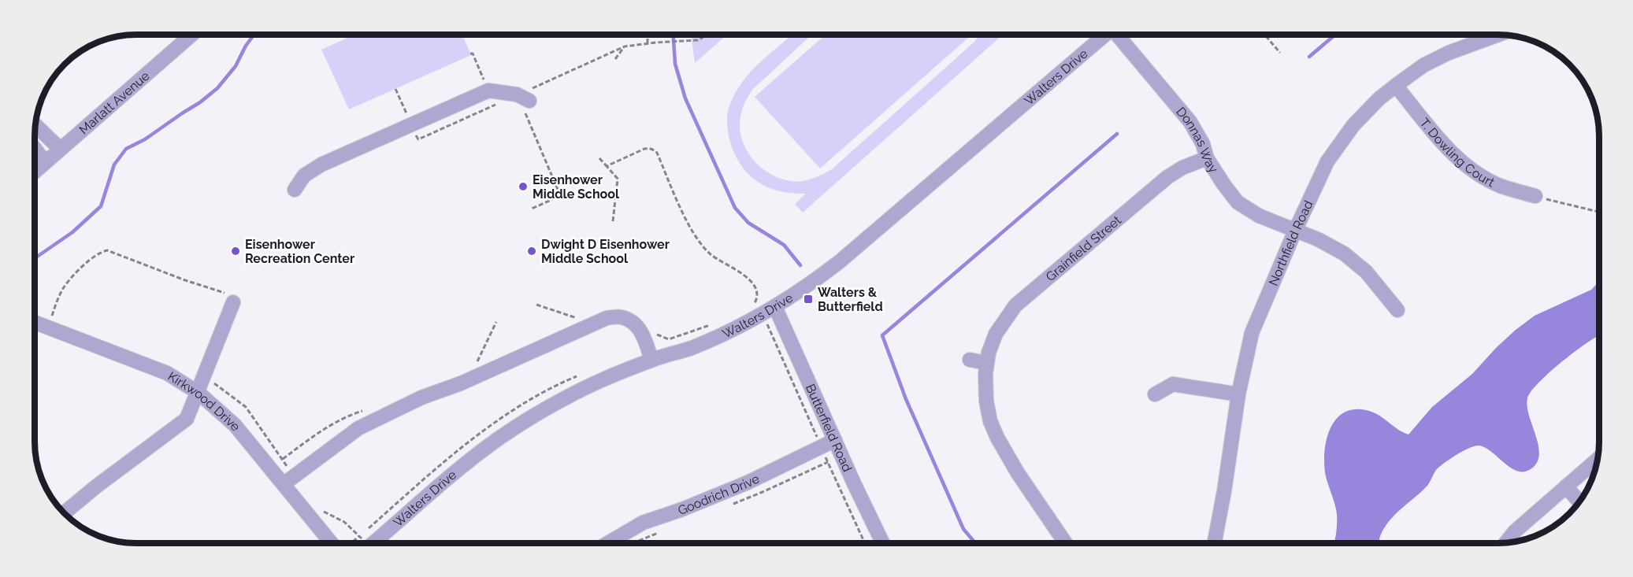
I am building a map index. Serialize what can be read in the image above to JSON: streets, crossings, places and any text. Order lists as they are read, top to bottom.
{
  "streets": {
    "street": [
      "Walters Drive",
      "Marlatt Avenue",
      "Donnas Way",
      "T. Dowling Court",
      "Northfield Road",
      "Grainfield Street",
      "Kirkwood Drive",
      "Butterfield Road",
      "Goodrich Drive"
    ]
  },
  "crossings": [
    ["Walters Drive", "Butterfield Road"],
    ["Donnas Way", "Northfield Road"],
    ["Donnas Way", "Grainfield Street"],
    ["T. Dowling Court", "Northfield Road"],
    ["Butterfield Road", "Goodrich Drive"]
  ],
  "places": {
    "other": ["Eisenhower Middle School", "Eisenhower Recreation Center", "Dwight D Eisenhower Middle School"],
    "transit": ["Walters & Butterfield"]
  }
}
